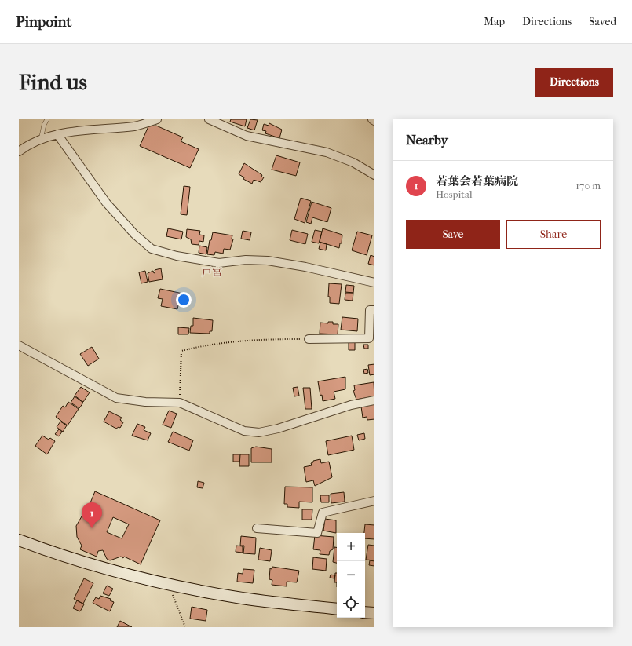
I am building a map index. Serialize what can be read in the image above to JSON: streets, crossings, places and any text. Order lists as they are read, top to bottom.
{
  "districts": ["戸宮"],
  "page": {
    "header": "Pinpoint",
    "nav": ["Map", "Directions", "Saved"],
    "buttons": [
      "Directions",
      ["Save", "Share"]
    ],
    "title": "Find us",
    "heading": "Nearby",
    "list": [
      {
        "mark": "1",
        "name": "若葉会若葉病院",
        "note": "Hospital",
        "value": "170 m"
      }
    ],
    "pins": "1",
    "map_buttons": ["+", "−"]
  }
}
